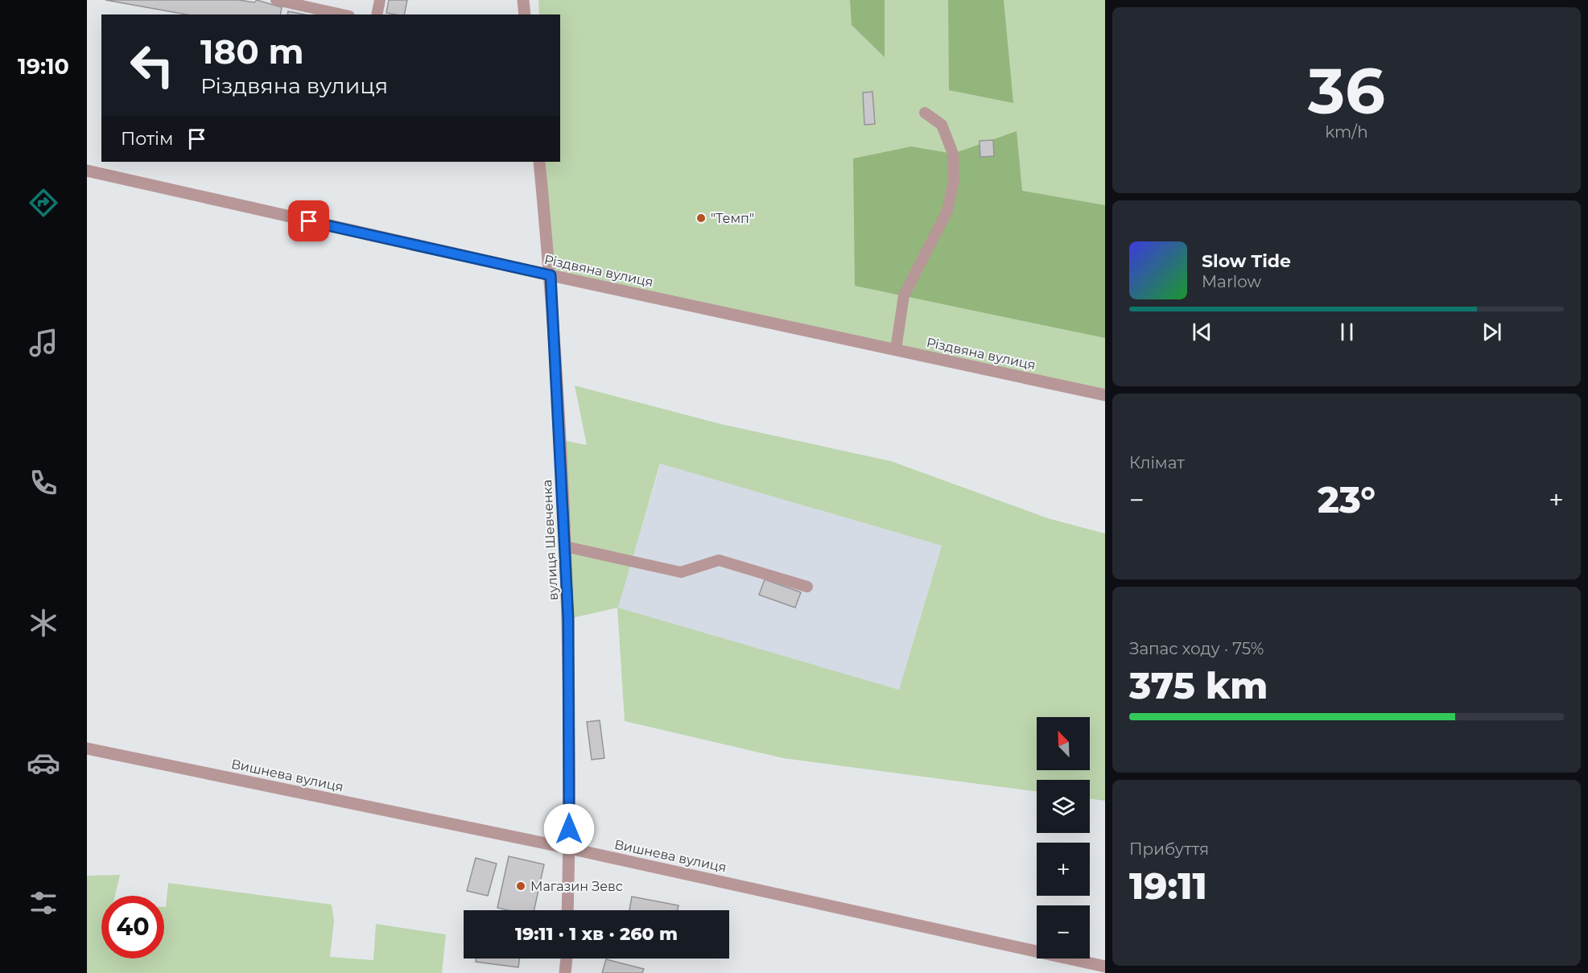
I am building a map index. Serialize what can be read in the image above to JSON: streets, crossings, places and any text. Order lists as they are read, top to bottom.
{
  "streets": {
    "street": ["Різдвяна вулиця", "вулиця Шевченка", "Вишнева вулиця"]
  },
  "crossings": [
    ["Різдвяна вулиця", "вулиця Шевченка"],
    ["вулиця Шевченка", "Вишнева вулиця"]
  ],
  "places": ["\"Темп\"", "Магазин Зевс"],
  "north": "top left",
  "page": {
    "tabs": "19:10",
    "tile": [
      ["36", "km/h"],
      "Клімат",
      ["Запас ходу · 75%", "375 km"],
      ["Прибуття", "19:11"]
    ],
    "turn": ["180 m", "Різдвяна вулиця"],
    "then": "Потім",
    "song": ["Slow Tide", "Marlow"],
    "heat": ["−", "23°", "+"],
    "map_buttons": ["+", "−"],
    "limit": "40",
    "trip": "19:11 · 1 хв · 260 m"
  }
}
